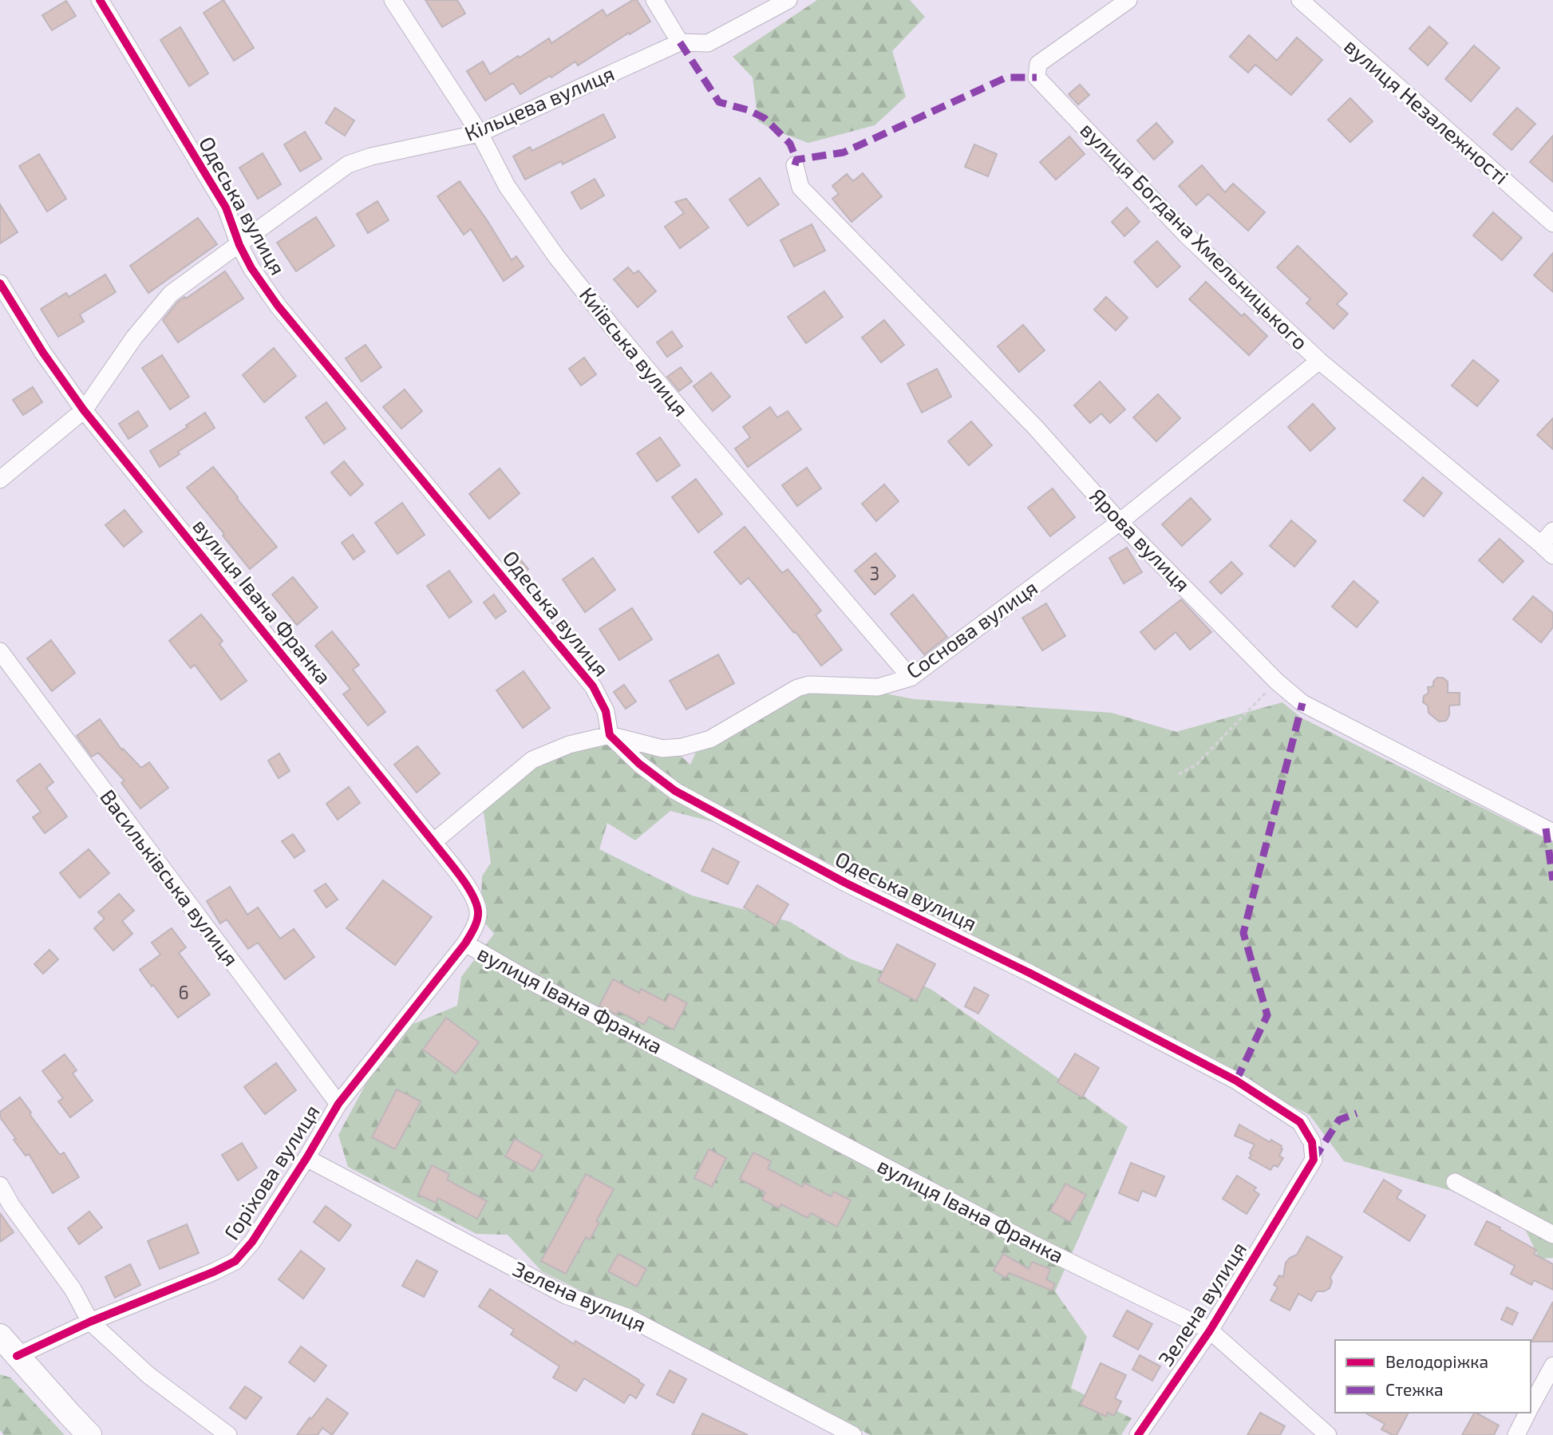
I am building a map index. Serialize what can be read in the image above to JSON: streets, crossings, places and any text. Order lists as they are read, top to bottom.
{
  "streets": {
    "street": [
      "Кільцева вулиця",
      "вулиця Незалежності",
      "Одеська вулиця",
      "вулиця Богдана Хмельницького",
      "Київська вулиця",
      "Ярова вулиця",
      "вулиця Івана Франка",
      "Соснова вулиця",
      "Васильківська вулиця",
      "Горіхова вулиця",
      "Зелена вулиця"
    ]
  },
  "crossings": [
    ["Кільцева вулиця", "Одеська вулиця"],
    ["Кільцева вулиця", "Київська вулиця"],
    ["Кільцева вулиця", "вулиця Івана Франка"],
    ["Одеська вулиця", "Соснова вулиця"],
    ["Одеська вулиця", "Зелена вулиця"],
    ["вулиця Богдана Хмельницького", "Соснова вулиця"],
    ["Київська вулиця", "Соснова вулиця"],
    ["Ярова вулиця", "Соснова вулиця"],
    ["вулиця Івана Франка", "Соснова вулиця"],
    ["вулиця Івана Франка", "Горіхова вулиця"],
    ["вулиця Івана Франка", "Зелена вулиця"],
    ["Васильківська вулиця", "Горіхова вулиця"],
    ["Горіхова вулиця", "Зелена вулиця"]
  ],
  "house_numbers": ["3", "6"],
  "legend": ["Велодоріжка", "Стежка"]
}
